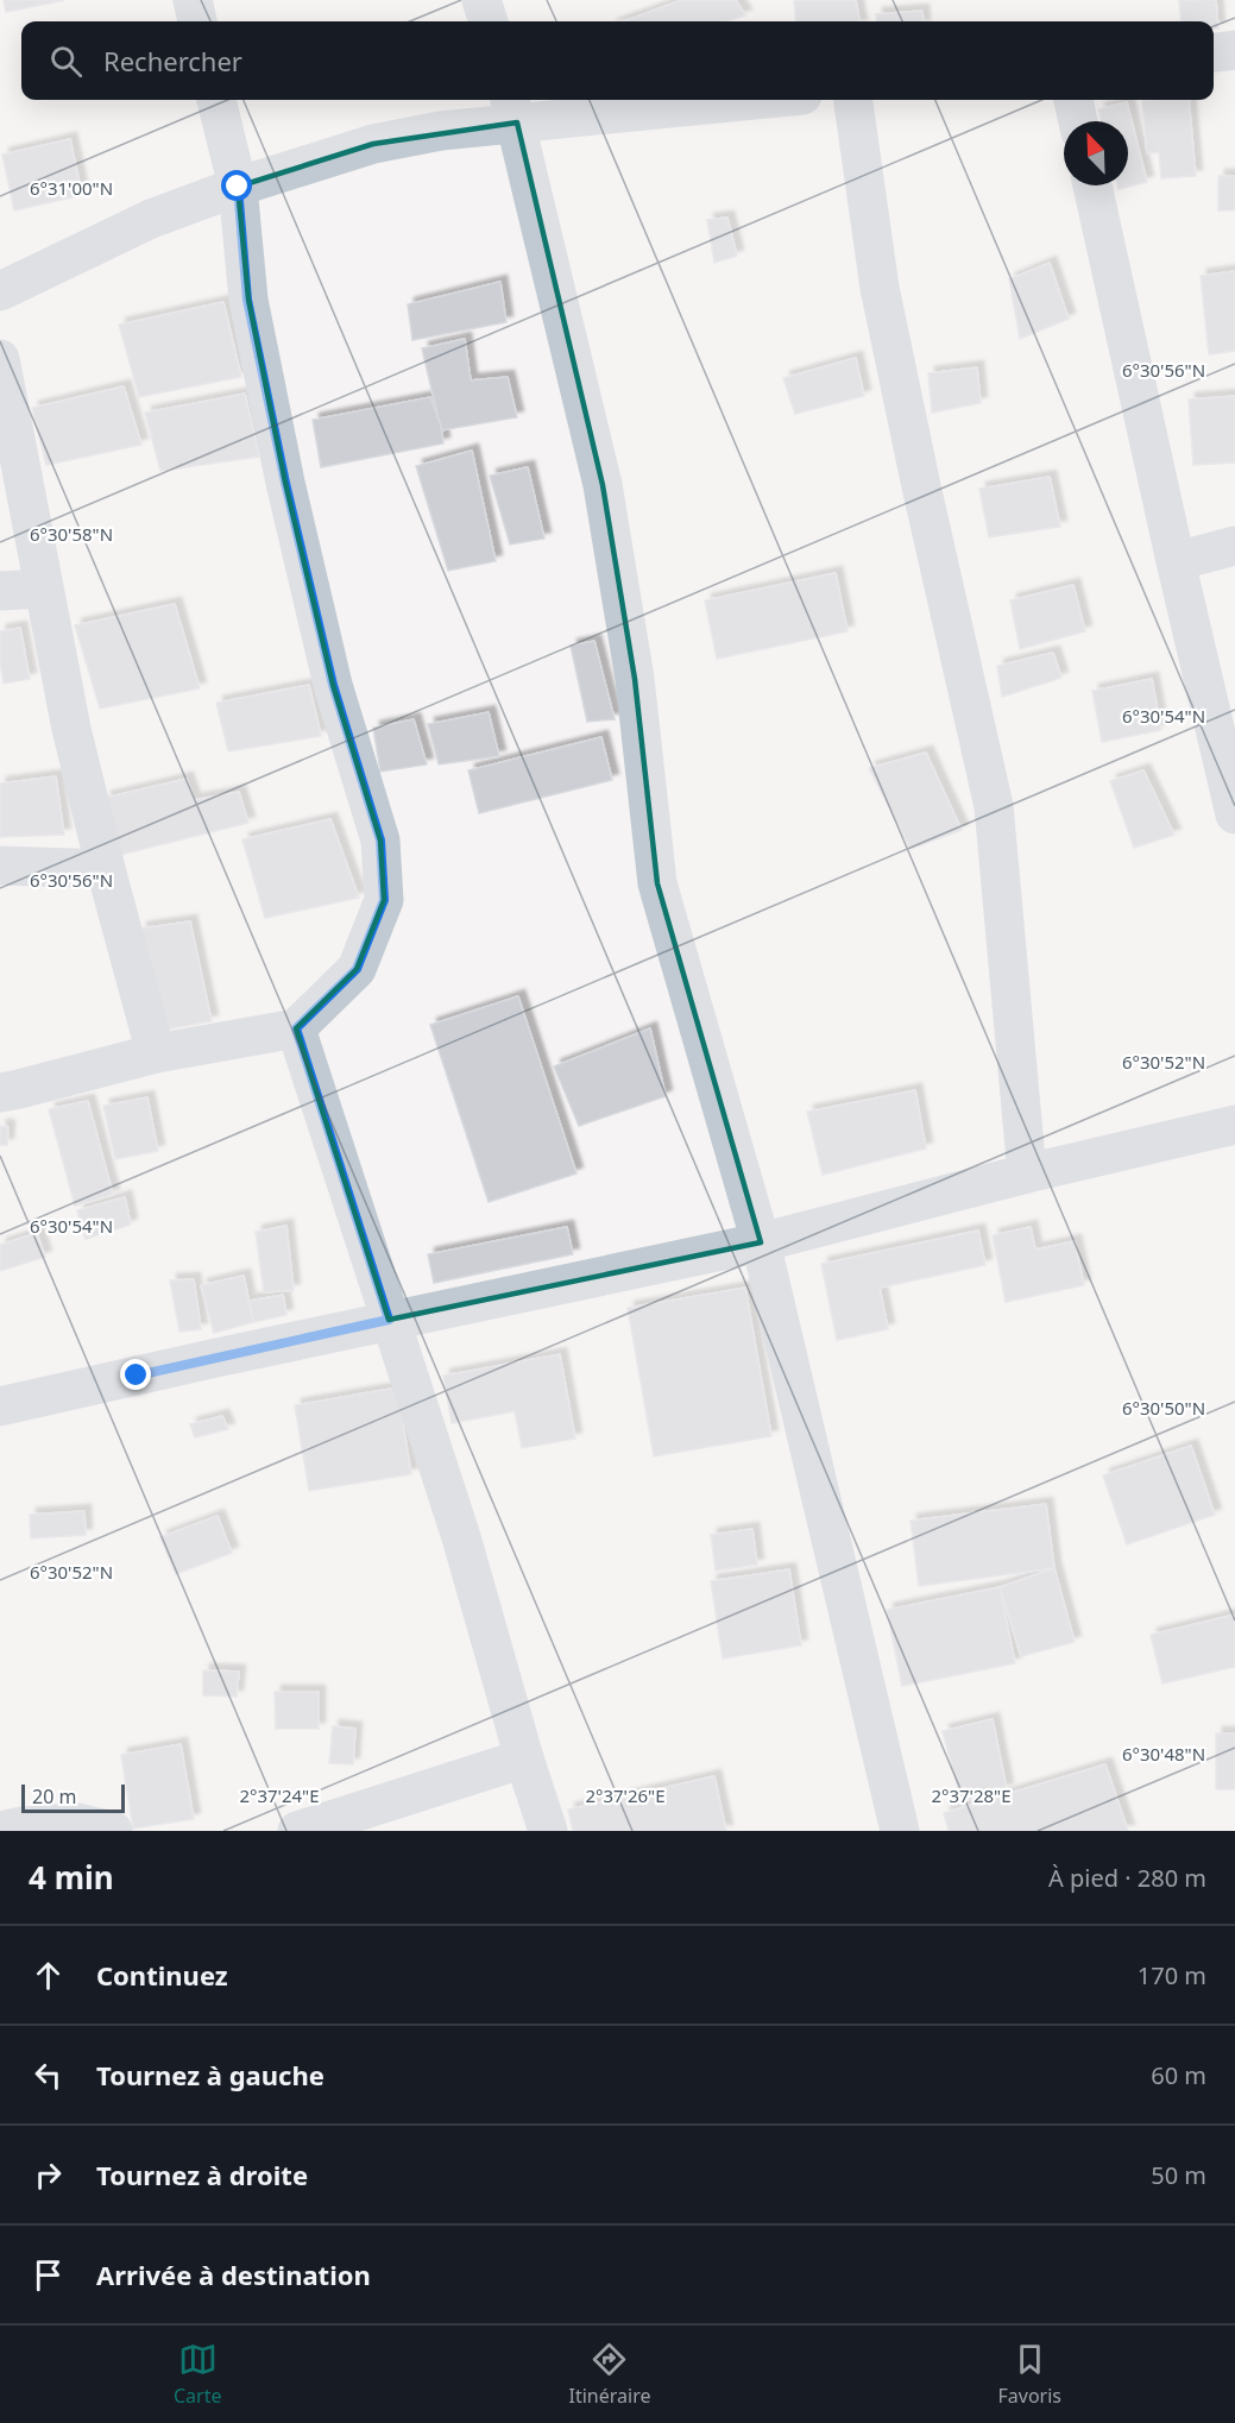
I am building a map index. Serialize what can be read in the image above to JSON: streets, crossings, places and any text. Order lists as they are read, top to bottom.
{
  "scale_bar": "20 m",
  "north": "top left",
  "page": {
    "search": "Rechercher",
    "scale": "20 m",
    "heading": ["4 min", "À pied · 280 m"],
    "list": [
      ["Continuez", "170 m"],
      ["Tournez à gauche", "60 m"],
      ["Tournez à droite", "50 m"],
      "Arrivée à destination"
    ],
    "nav": ["Carte", "Itinéraire", "Favoris"]
  },
  "coordinates": [
    "6°31'00\"N",
    "6°30'56\"N",
    "6°30'58\"N",
    "6°30'54\"N",
    "6°30'52\"N",
    "6°30'50\"N",
    "6°30'48\"N",
    "2°37'24\"E",
    "2°37'26\"E",
    "2°37'28\"E"
  ]
}
